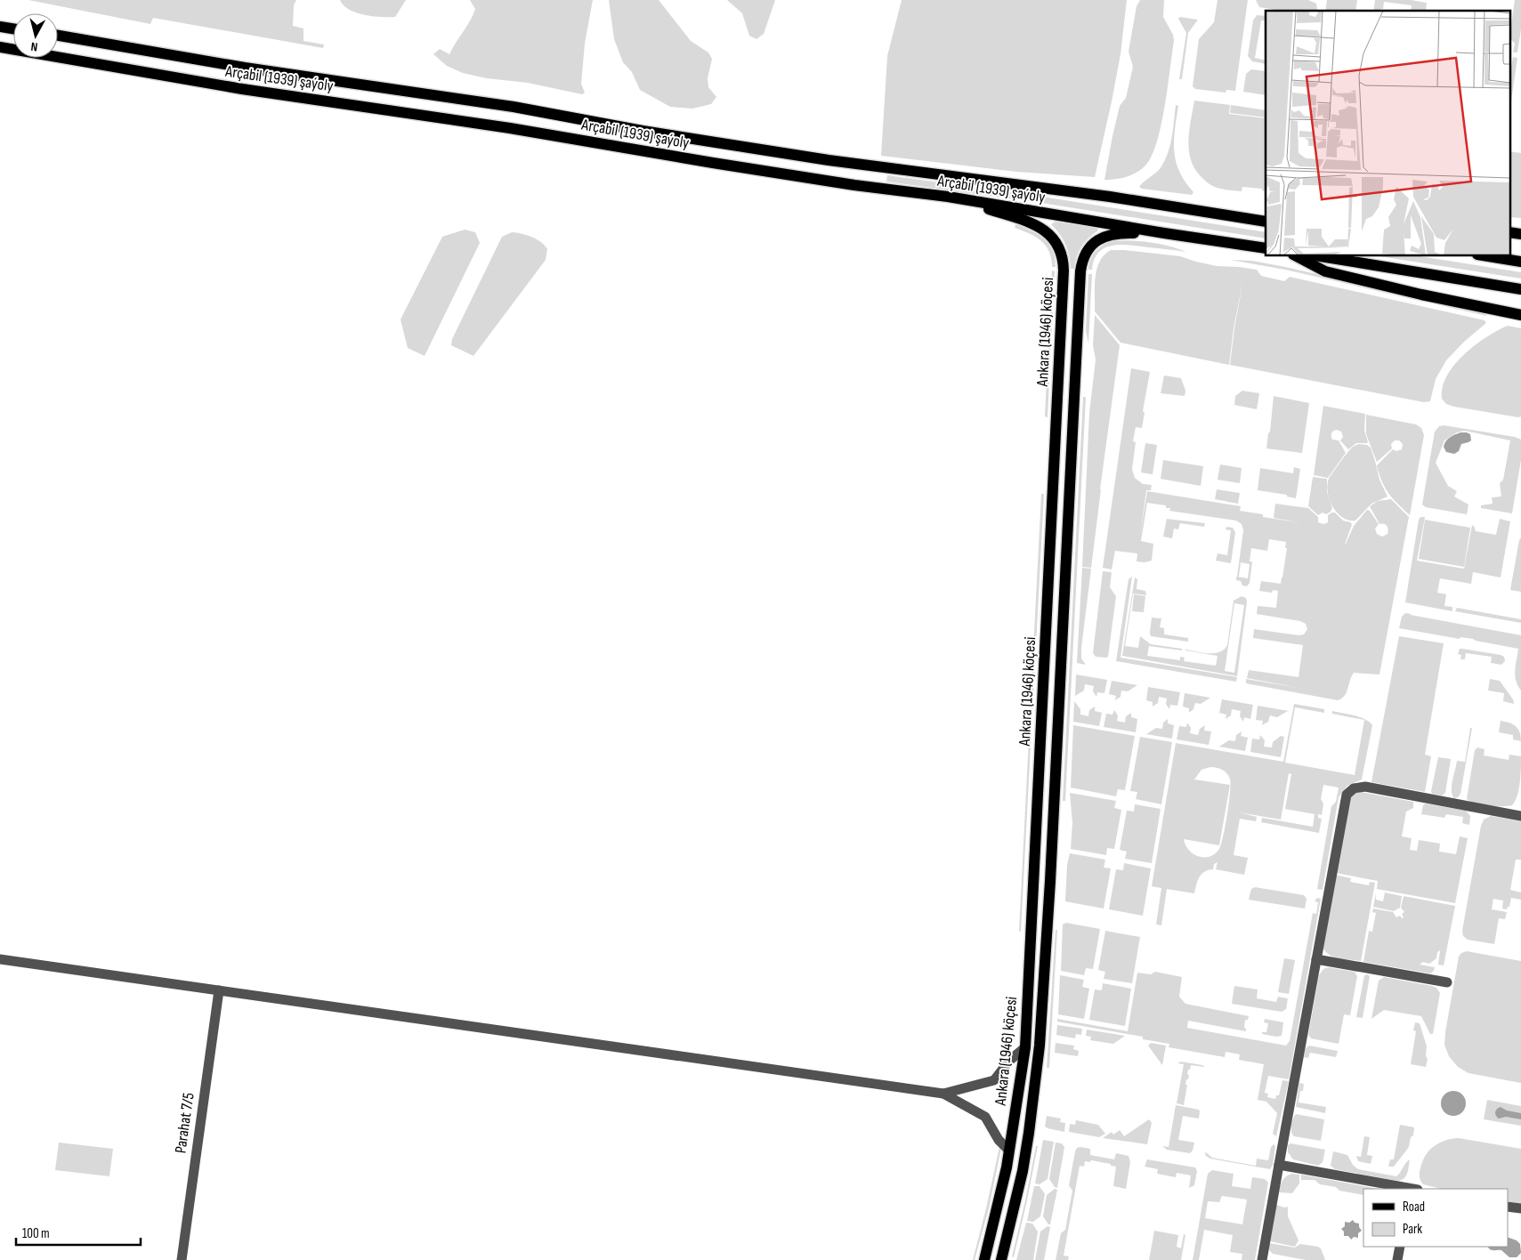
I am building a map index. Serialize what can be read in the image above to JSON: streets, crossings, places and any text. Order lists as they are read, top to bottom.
{
  "streets": {
    "main road": ["Arçabil (1939) şaýoly", "Ankara (1946) köçesi"],
    "street": ["Parahat 7/5"]
  },
  "crossings": [
    ["Arçabil (1939) şaýoly", "Ankara (1946) köçesi"]
  ],
  "legend": ["Road", "Park"],
  "scale_bar": "100 m",
  "north": "bottom"
}
